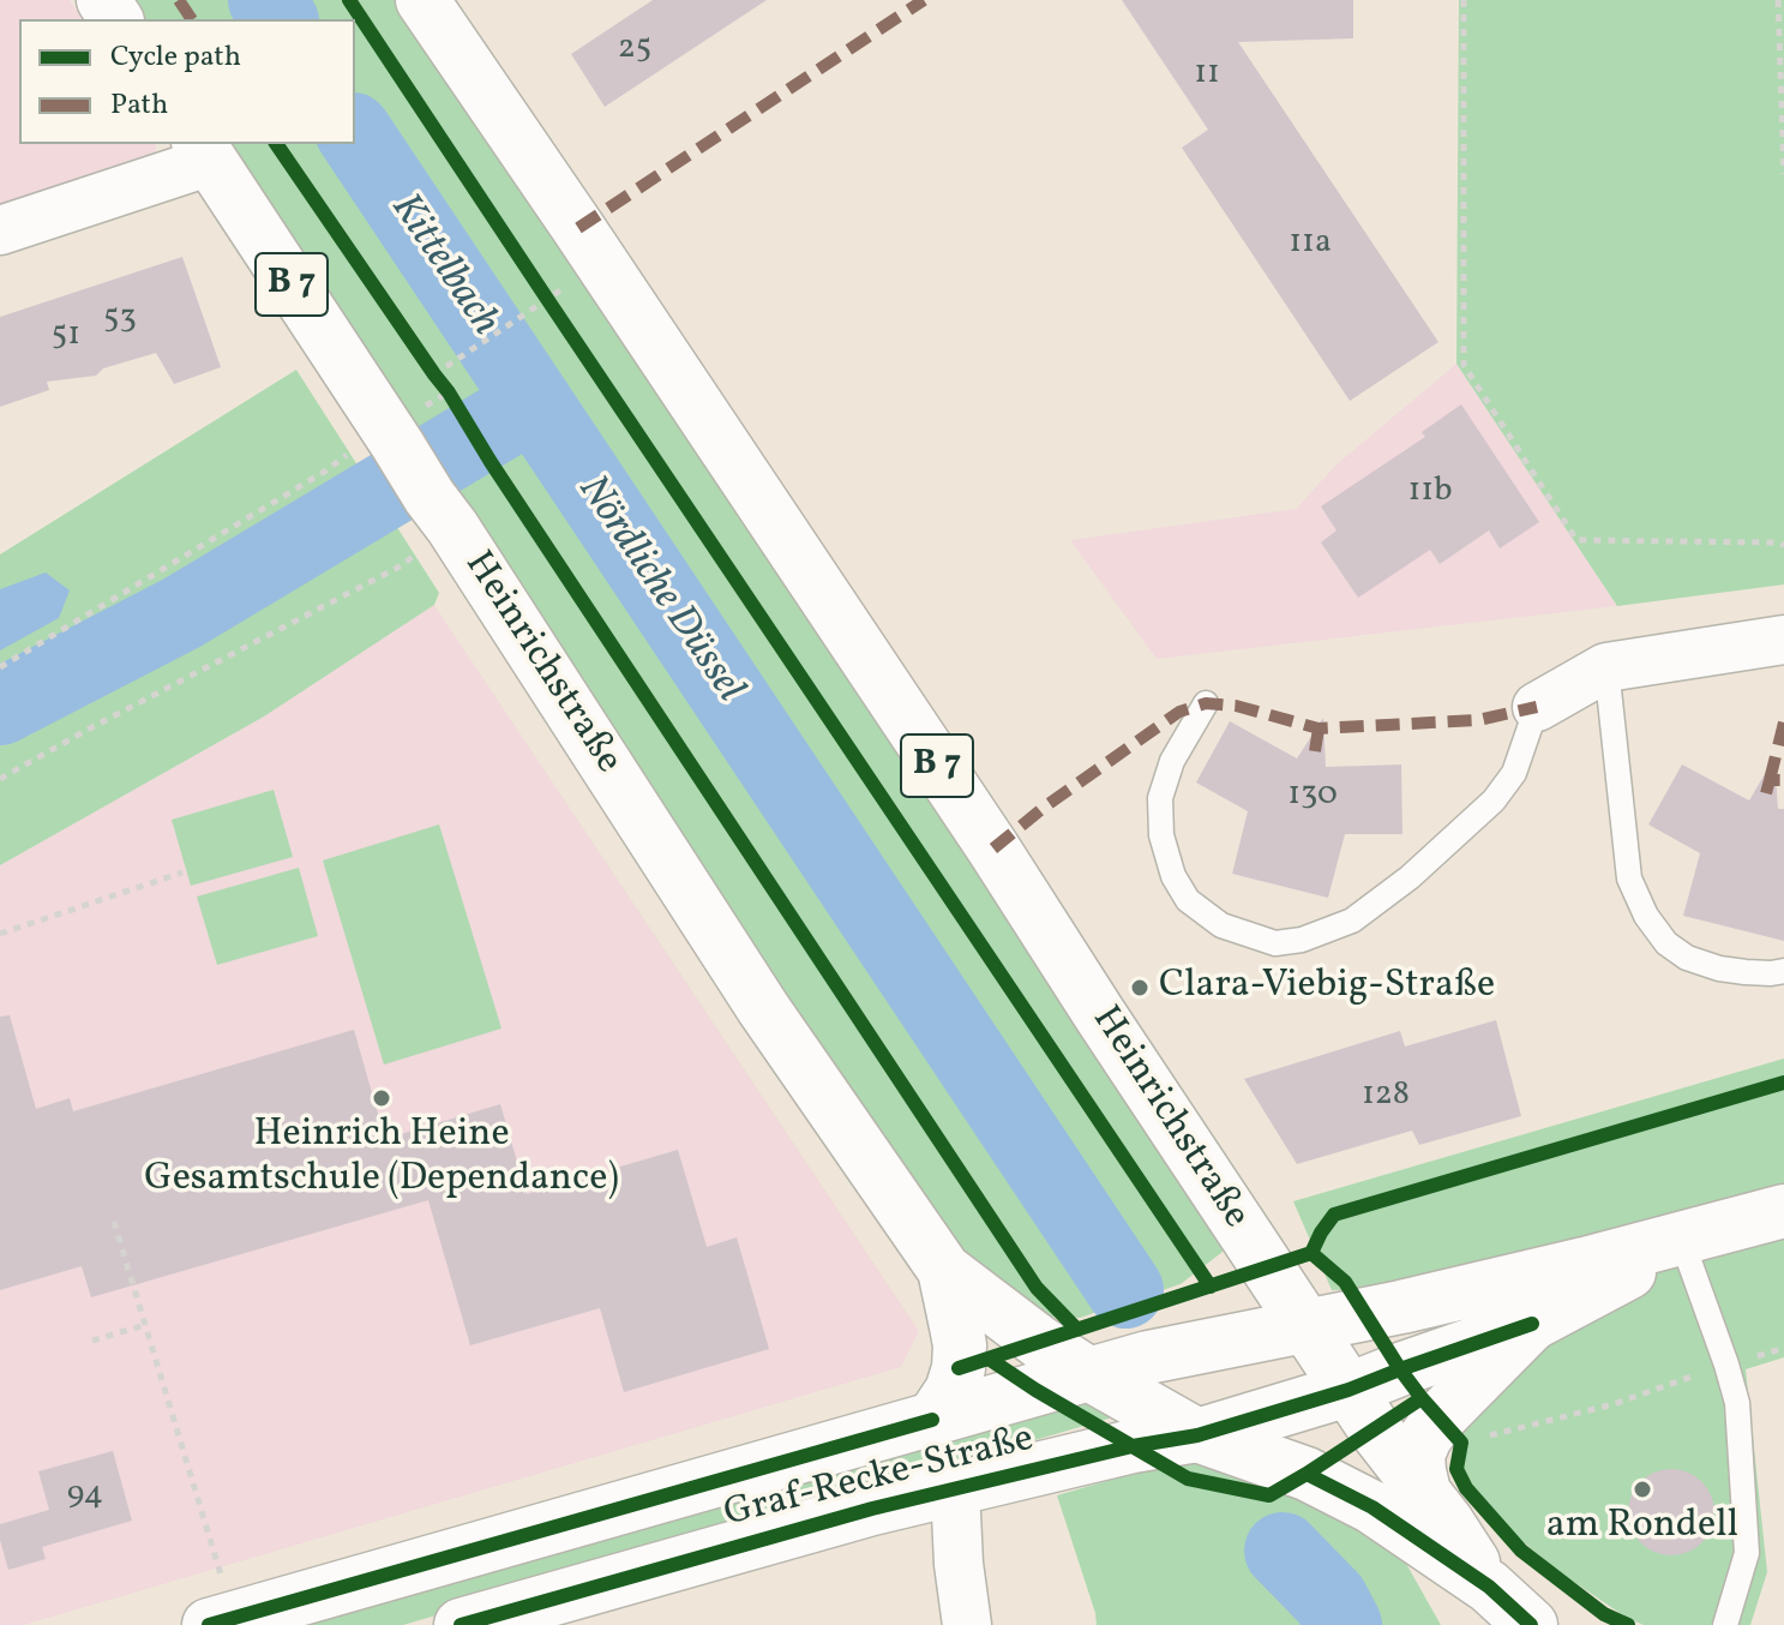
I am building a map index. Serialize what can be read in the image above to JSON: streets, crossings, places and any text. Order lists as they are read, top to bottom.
{
  "streets": {
    "main road": ["B 7", "Heinrichstraße", "Graf-Recke-Straße"]
  },
  "crossings": [
    ["B 7", "Heinrichstraße"],
    ["B 7", "Graf-Recke-Straße"],
    ["Heinrichstraße", "Graf-Recke-Straße"]
  ],
  "water": ["Kittelbach", "Nördliche Düssel"],
  "places": ["Clara-Viebig-Straße", "Heinrich Heine Gesamtschule (Dependance)", "am Rondell"],
  "house_numbers": [
    "25",
    "11",
    "11a",
    "53",
    "51",
    "11b",
    "130",
    "128",
    "94"
  ],
  "legend": ["Cycle path", "Path"]
}
